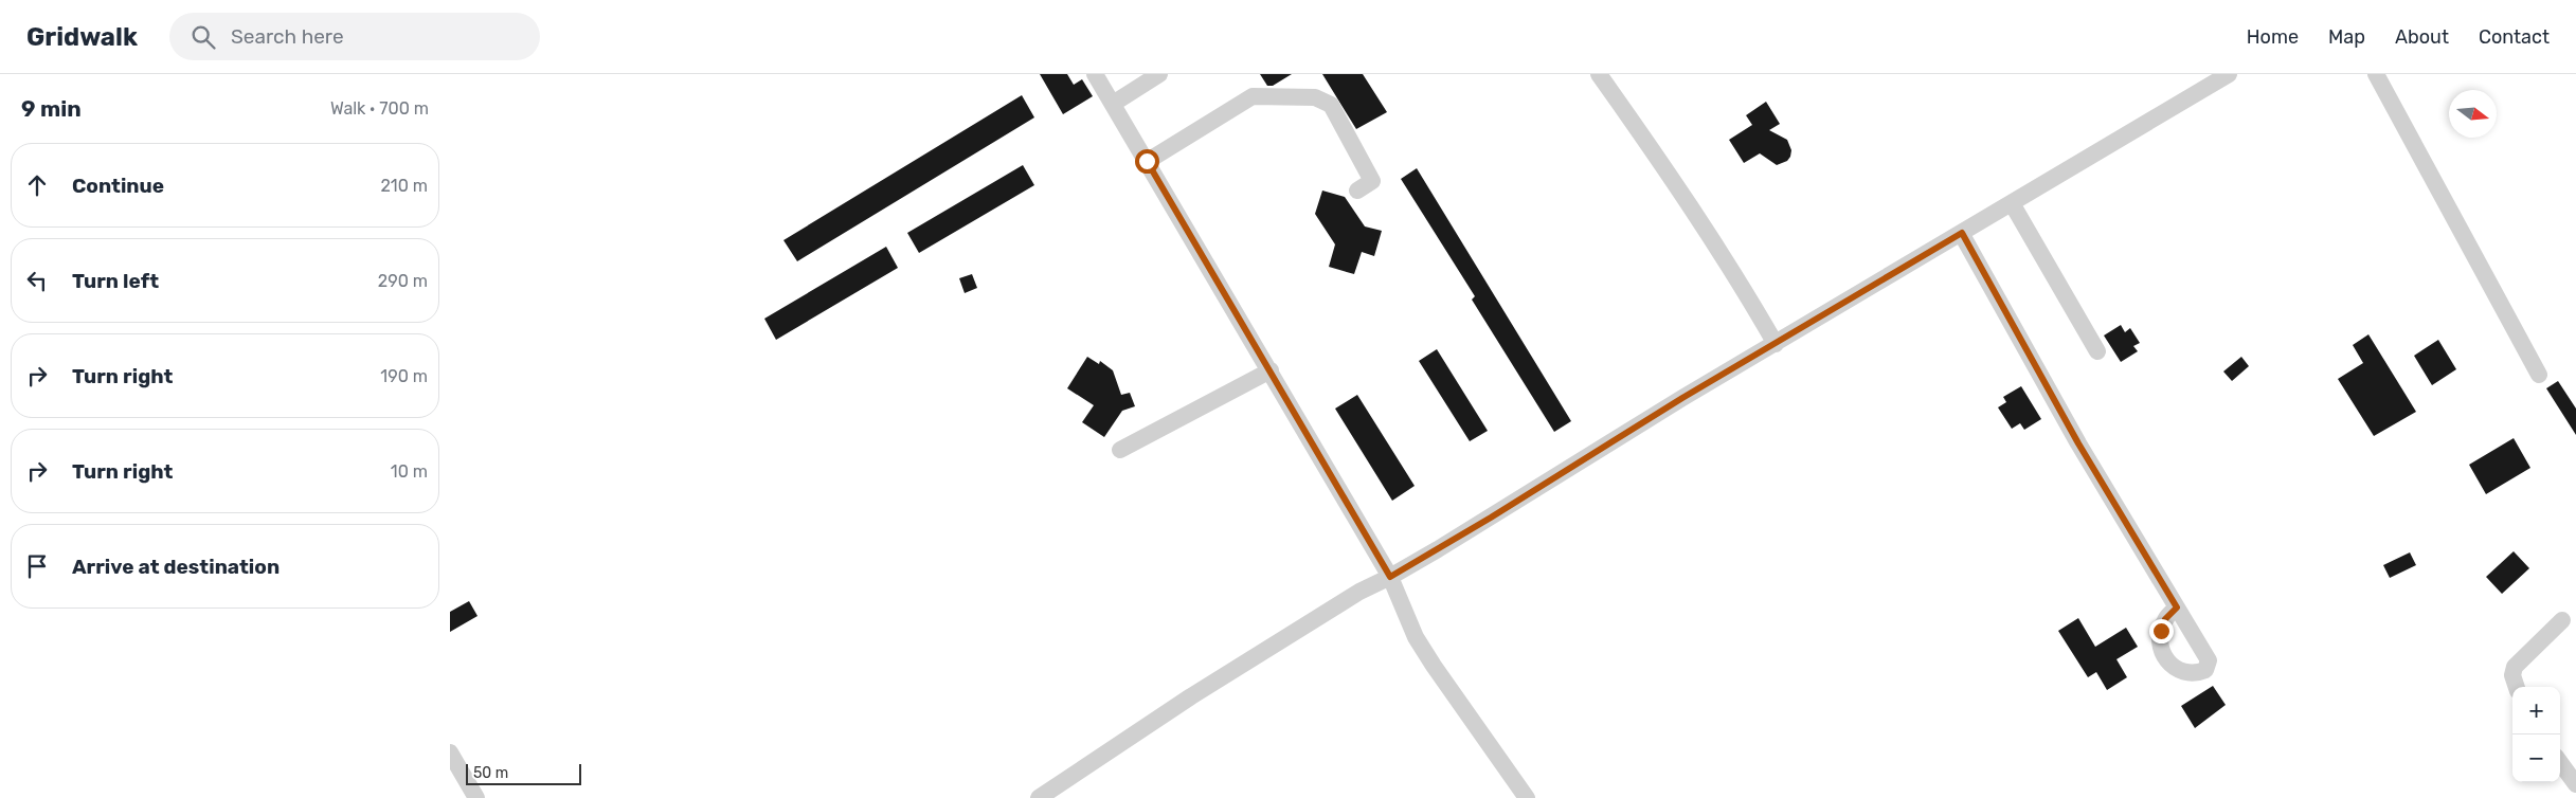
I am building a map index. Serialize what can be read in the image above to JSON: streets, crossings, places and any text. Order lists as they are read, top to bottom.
{
  "scale_bar": "50 m",
  "north": "right",
  "page": {
    "header": "Gridwalk",
    "search": "Search here",
    "nav": [
      "Home",
      "Map",
      "About",
      "Contact"
    ],
    "heading": ["9 min", "Walk · 700 m"],
    "list": [
      ["Continue", "210 m"],
      ["Turn left", "290 m"],
      ["Turn right", "190 m"],
      ["Turn right", "10 m"],
      "Arrive at destination"
    ],
    "map_buttons": ["+", "−"],
    "scale": "50 m"
  }
}
